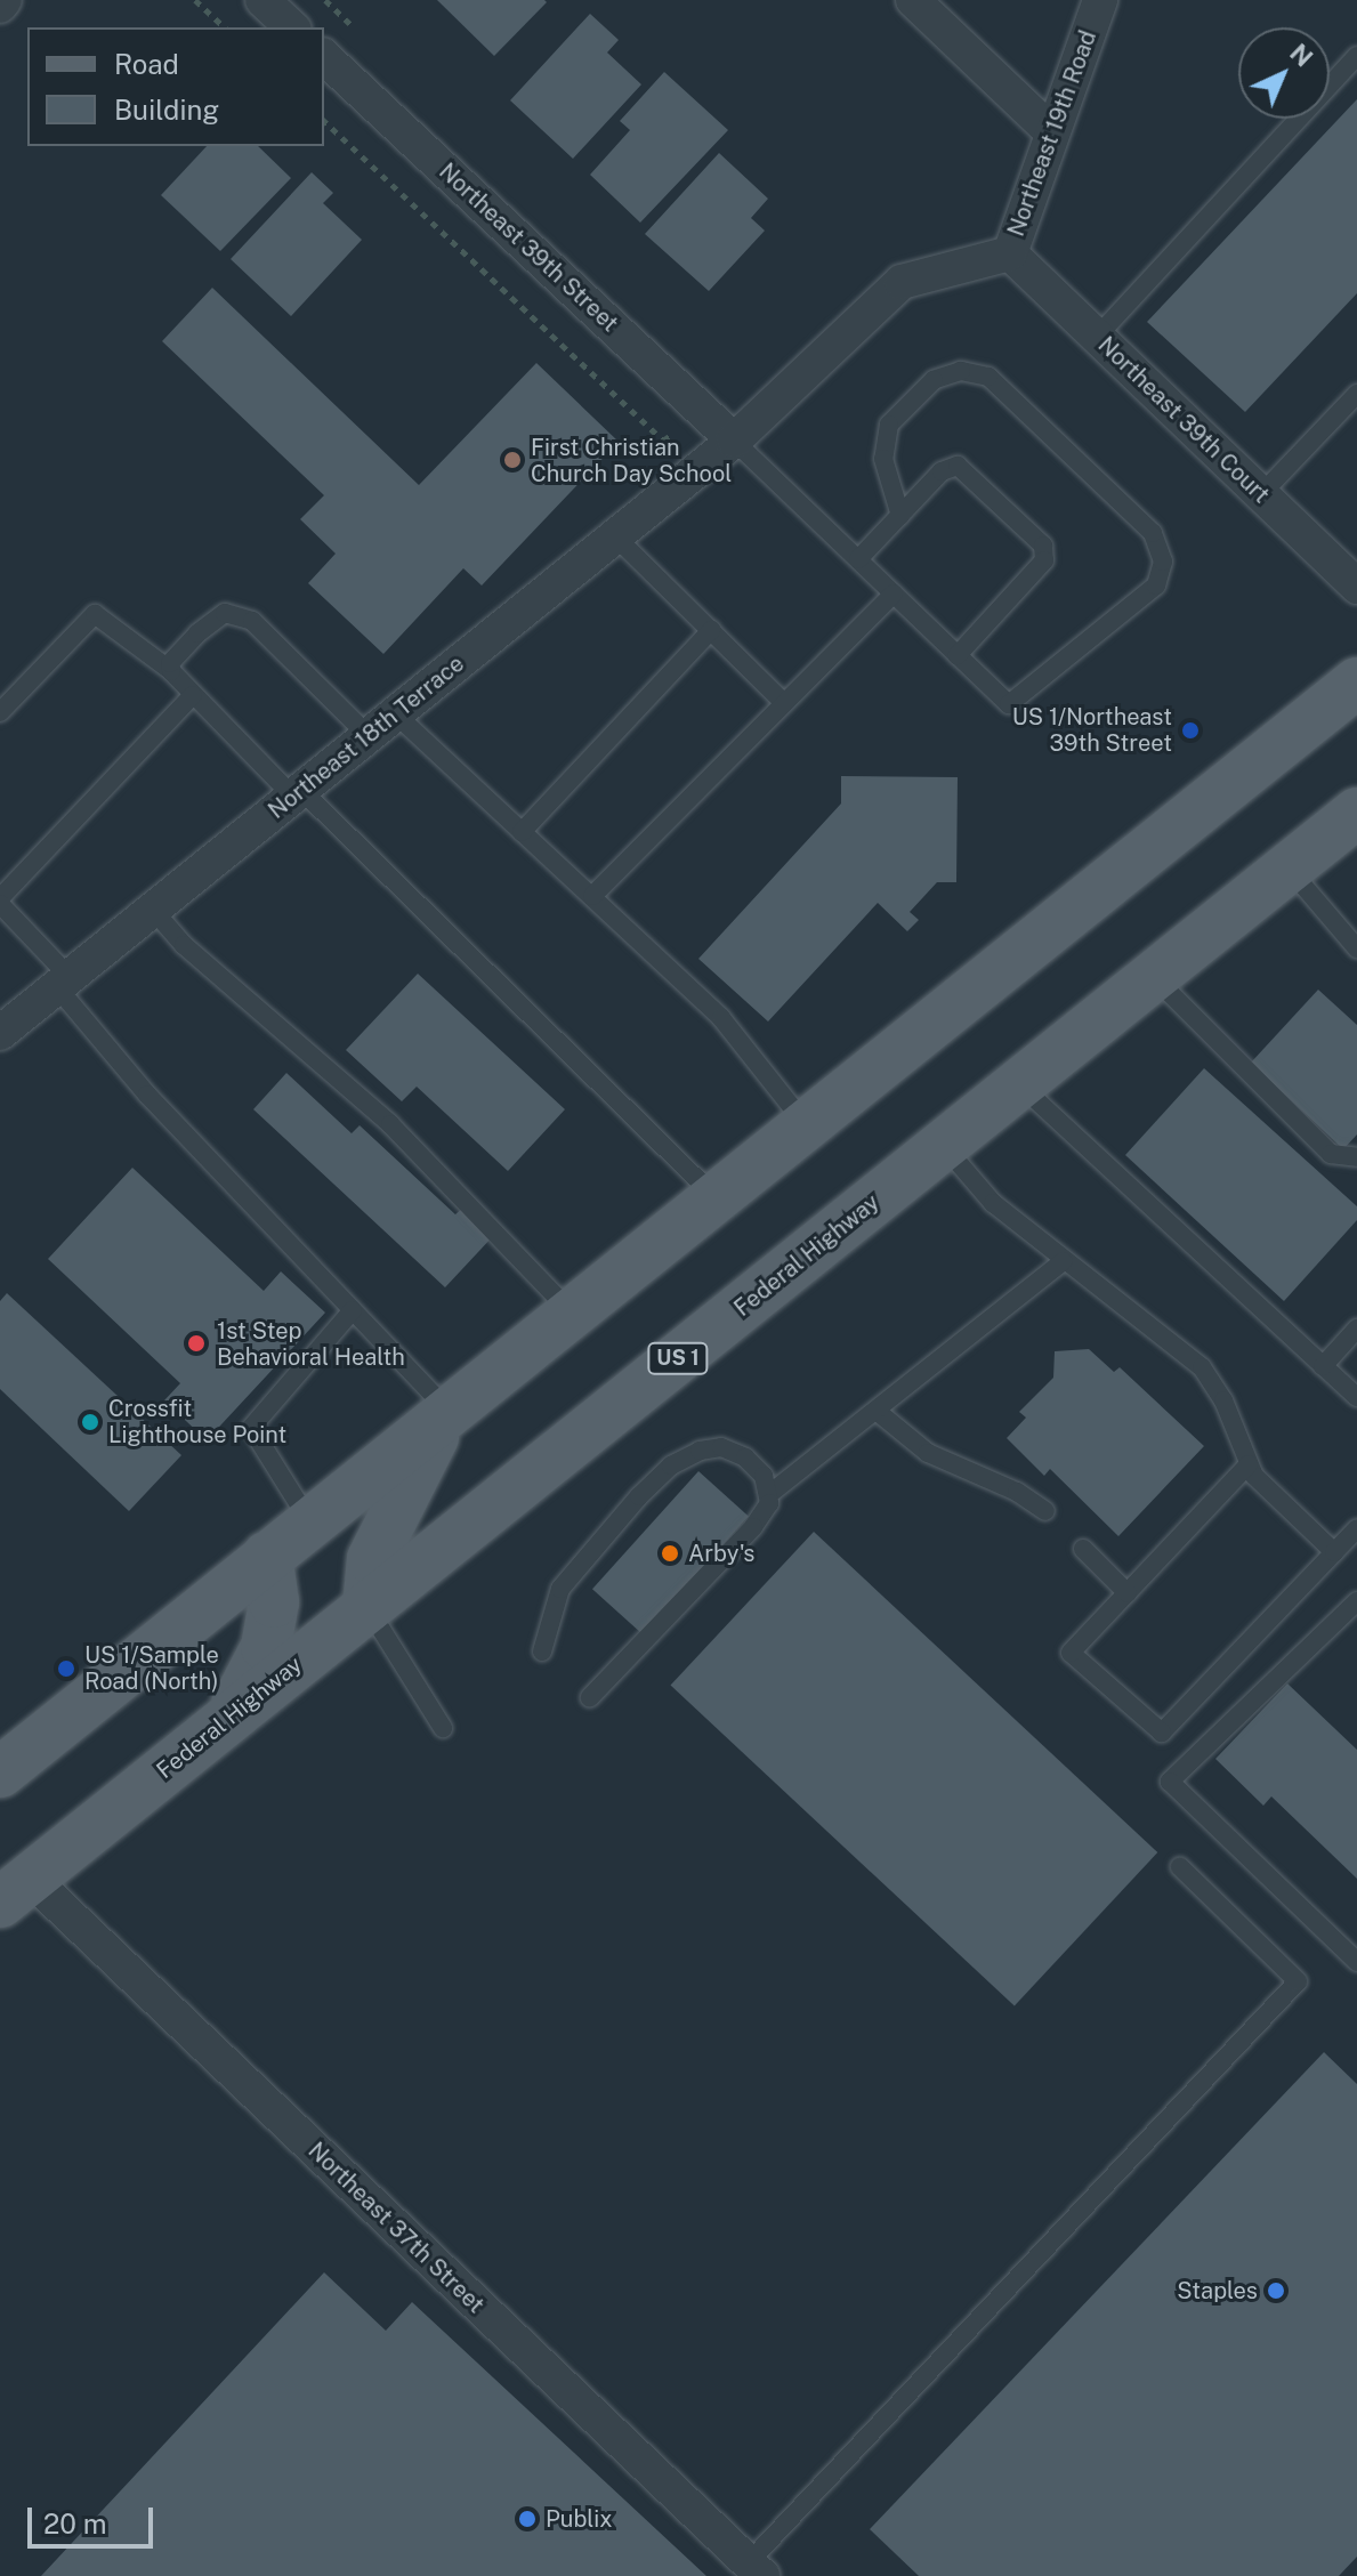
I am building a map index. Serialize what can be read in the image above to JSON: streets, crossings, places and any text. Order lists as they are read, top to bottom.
{
  "streets": {
    "main road": ["Federal Highway", "US 1"],
    "street": [
      "Northeast 19th Road",
      "Northeast 39th Street",
      "Northeast 39th Court",
      "Northeast 18th Terrace",
      "Northeast 37th Street"
    ]
  },
  "crossings": [
    ["Northeast 19th Road", "Northeast 39th Street"],
    ["Northeast 19th Road", "Northeast 39th Court"],
    ["Northeast 19th Road", "Northeast 18th Terrace"],
    ["Northeast 39th Street", "Northeast 18th Terrace"],
    ["Federal Highway", "Northeast 37th Street"]
  ],
  "places": [
    "First Christian Church Day School",
    "US 1/Northeast 39th Street",
    "1st Step Behavioral Health",
    "Crossfit Lighthouse Point",
    "Arby's",
    "US 1/Sample Road (North)",
    "Staples",
    "Publix"
  ],
  "legend": ["Road", "Building"],
  "scale_bar": "20 m",
  "north": "top right"
}
